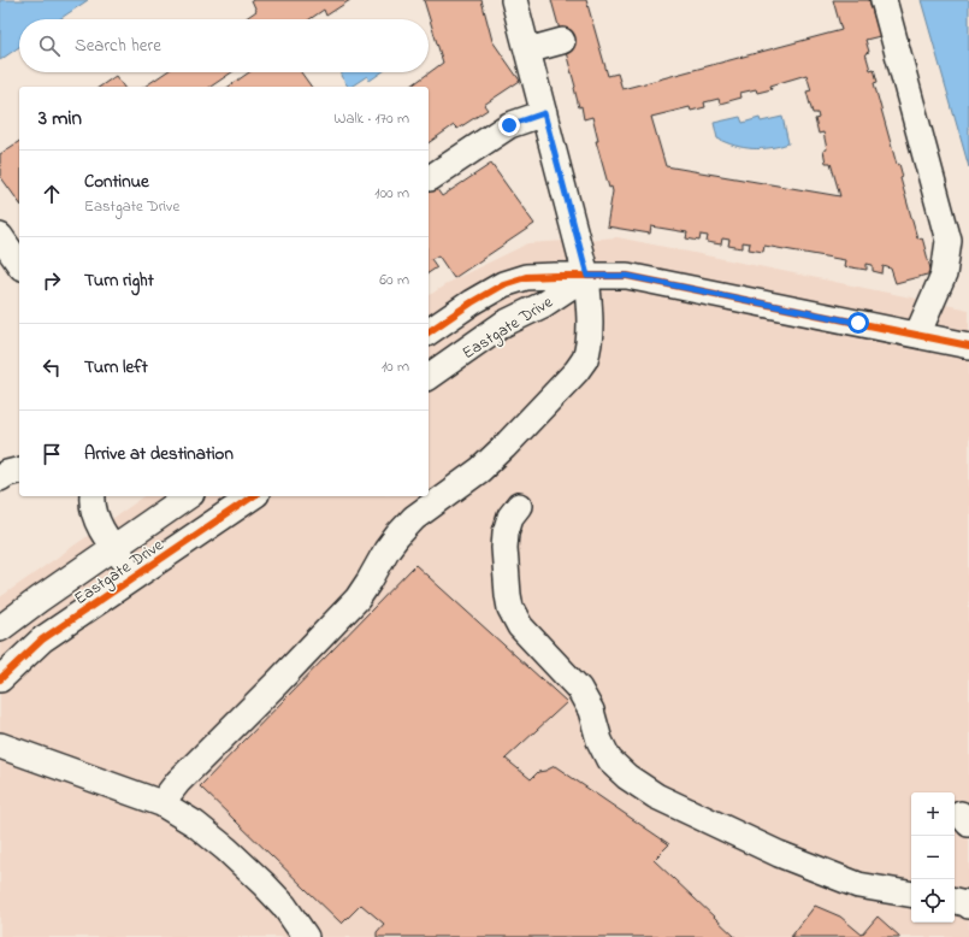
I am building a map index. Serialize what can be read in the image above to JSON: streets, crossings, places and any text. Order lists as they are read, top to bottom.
{
  "streets": {
    "street": ["Eastgate Drive"]
  },
  "page": {
    "search": "Search here",
    "heading": ["3 min", "Walk · 170 m"],
    "list": [
      ["Continue", "Eastgate Drive", "100 m"],
      ["Turn right", "60 m"],
      ["Turn left", "10 m"],
      "Arrive at destination"
    ],
    "map_buttons": ["+", "−"]
  }
}
